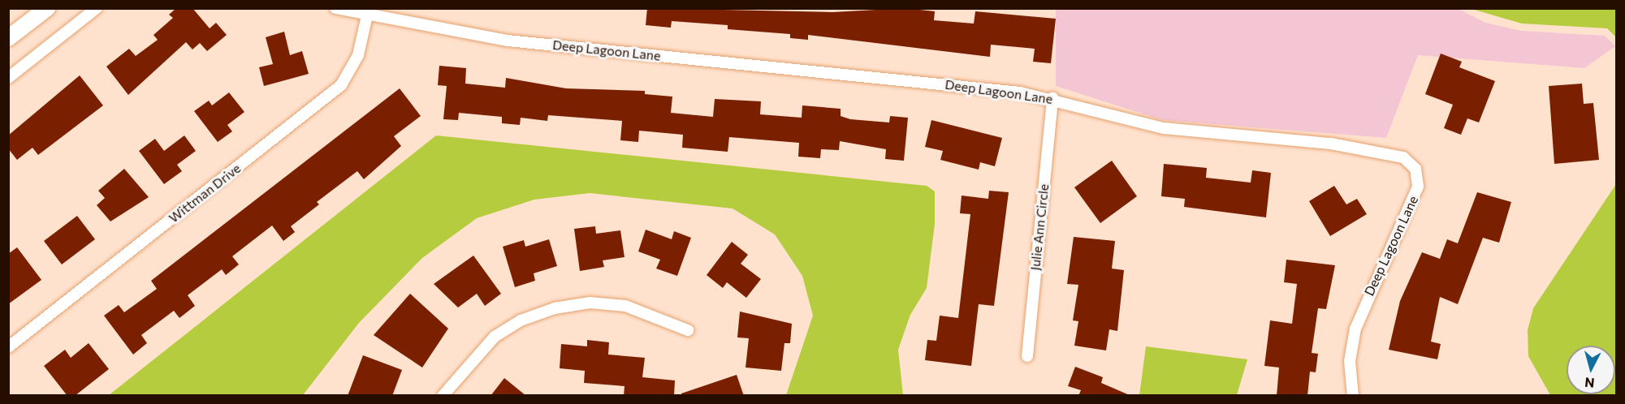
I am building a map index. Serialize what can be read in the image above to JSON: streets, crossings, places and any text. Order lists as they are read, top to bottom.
{
  "streets": {
    "street": ["Deep Lagoon Lane", "Wittman Drive", "Julie Ann Circle"]
  },
  "crossings": [
    ["Deep Lagoon Lane", "Wittman Drive"],
    ["Deep Lagoon Lane", "Julie Ann Circle"]
  ],
  "north": "bottom"
}
